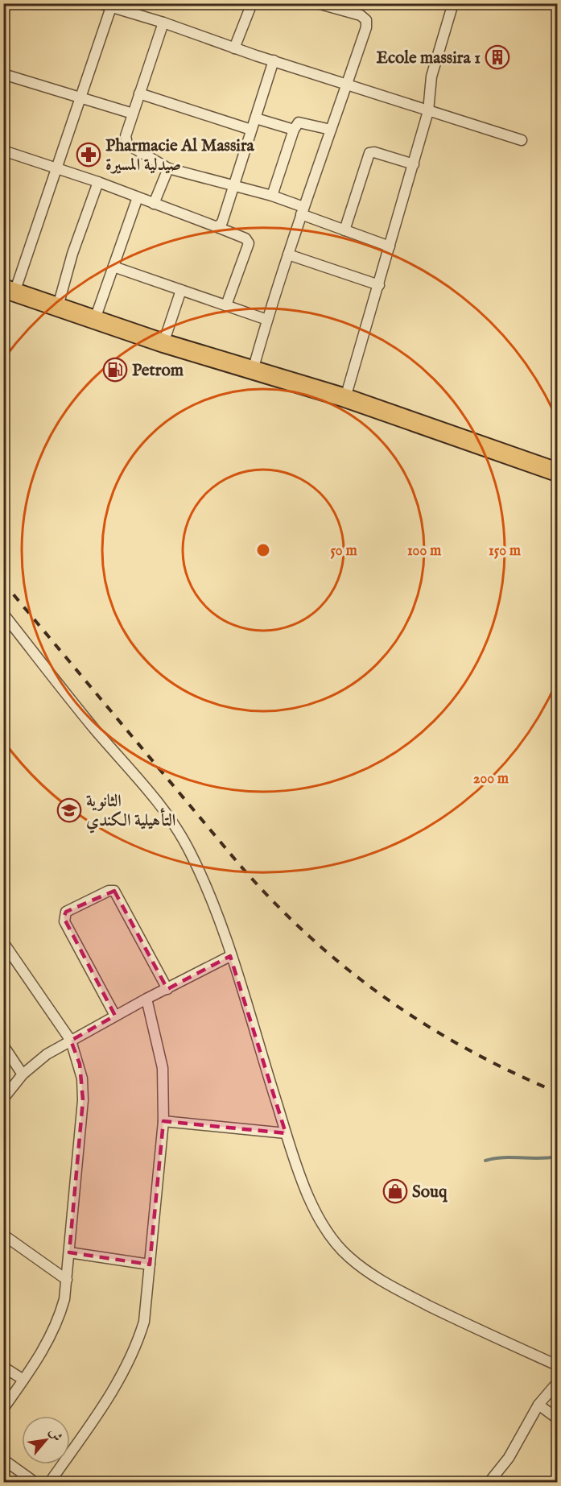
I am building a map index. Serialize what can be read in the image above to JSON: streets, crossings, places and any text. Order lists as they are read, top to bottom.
{
  "places": {
    "building": ["Ecole massira 1"],
    "pharmacy": ["Pharmacie Al Massira صيدلية المسيرة"],
    "fuel station": ["Petrom"],
    "school or university": ["الثانوية التأهيلية الكندي"],
    "shop": ["Souq"]
  },
  "north": "top right",
  "rings": [
    "50 m",
    "100 m",
    "150 m",
    "200 m"
  ]
}
